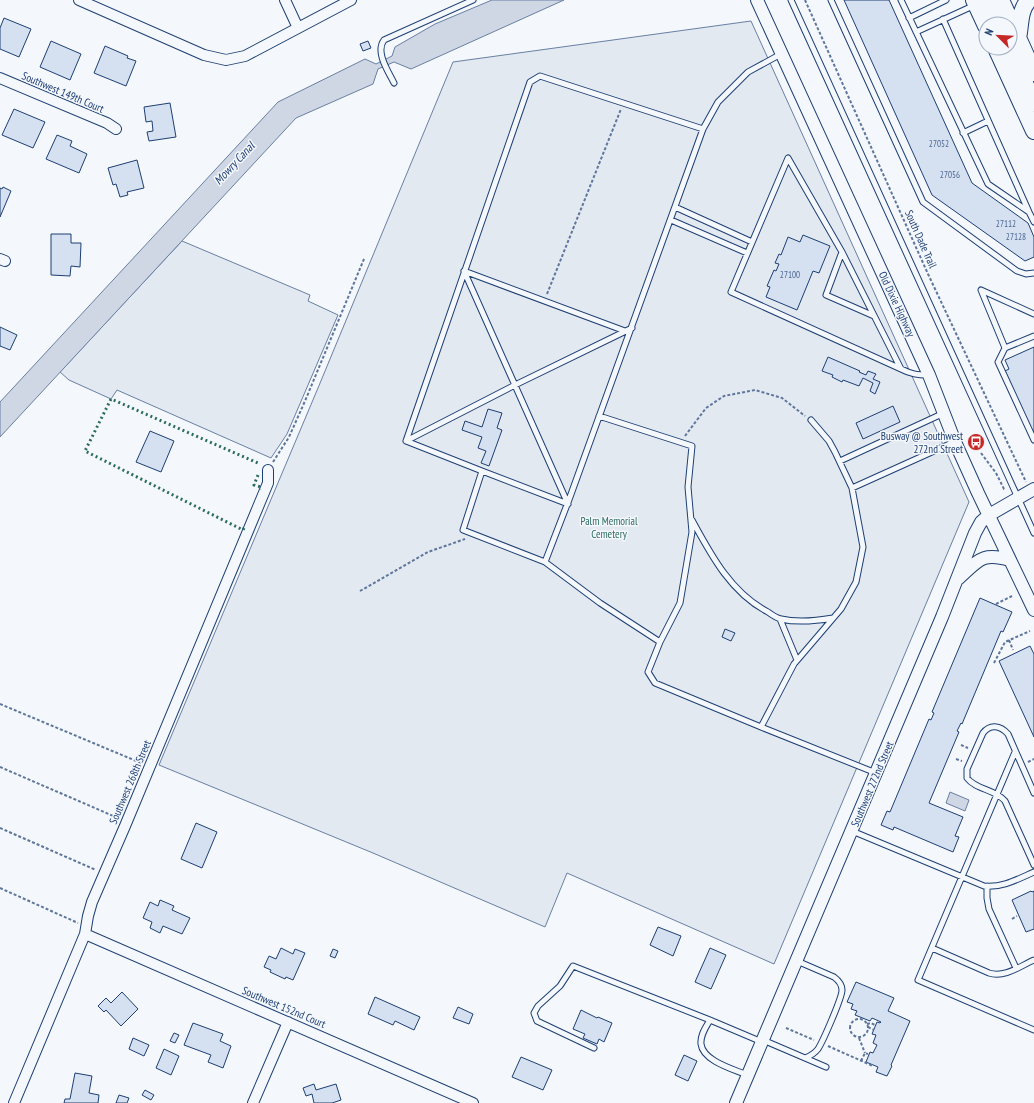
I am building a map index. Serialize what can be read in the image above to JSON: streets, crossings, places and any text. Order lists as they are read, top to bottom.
{
  "streets": {
    "street": [
      "Southwest 149th Court",
      "Old Dixie Highway",
      "Southwest 268th Street",
      "Southwest 272nd Street",
      "Southwest 152nd Court"
    ],
    "path": ["South Dade Trail"]
  },
  "crossings": [
    ["South Dade Trail", "Southwest 272nd Street"],
    ["Old Dixie Highway", "Southwest 272nd Street"],
    ["Southwest 268th Street", "Southwest 152nd Court"]
  ],
  "water": ["Mowry Canal"],
  "parks": ["Palm Memorial Cemetery"],
  "places": {
    "bus stop": ["Busway @ Southwest 272nd Street"]
  },
  "house_numbers": [
    "27052",
    "27056",
    "27112",
    "27128",
    "27100"
  ],
  "north": "top left"
}
